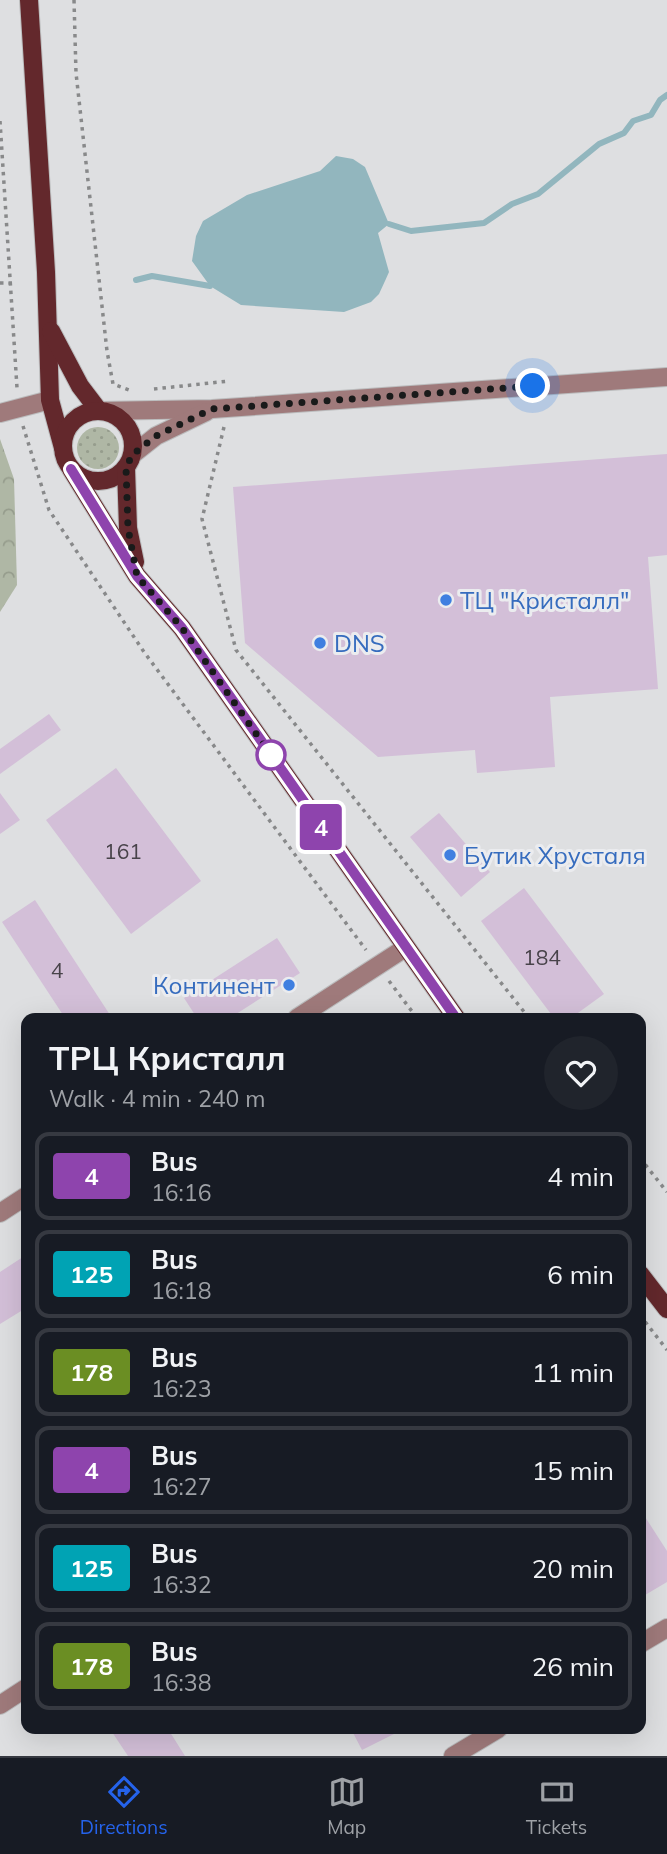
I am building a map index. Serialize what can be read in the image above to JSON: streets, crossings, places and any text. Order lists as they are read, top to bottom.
{
  "places": [
    "ТЦ \"Кристалл\"",
    "DNS",
    "Бутик Хрусталя",
    "Континент"
  ],
  "lines": ["bus line 4"],
  "house_numbers": ["161", "184", "4"],
  "page": {
    "on_map": "4",
    "heading": ["ТРЦ Кристалл", "Walk · 4 min · 240 m"],
    "list": [
      {
        "mark": "4",
        "name": "Bus",
        "note": "16:16",
        "value": "4 min"
      },
      {
        "mark": "125",
        "name": "Bus",
        "note": "16:18",
        "value": "6 min"
      },
      {
        "mark": "178",
        "name": "Bus",
        "note": "16:23",
        "value": "11 min"
      },
      {
        "mark": "4",
        "name": "Bus",
        "note": "16:27",
        "value": "15 min"
      },
      {
        "mark": "125",
        "name": "Bus",
        "note": "16:32",
        "value": "20 min"
      },
      {
        "mark": "178",
        "name": "Bus",
        "note": "16:38",
        "value": "26 min"
      }
    ],
    "tabs": ["Directions", "Map", "Tickets"]
  }
}
